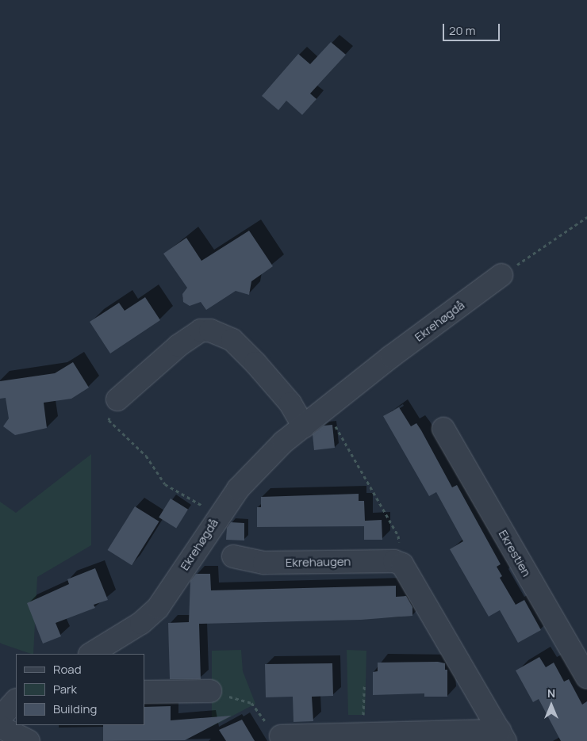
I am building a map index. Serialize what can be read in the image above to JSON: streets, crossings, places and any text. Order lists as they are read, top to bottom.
{
  "streets": {
    "street": ["Ekrehøgdå", "Ekrestien", "Ekrehaugen"]
  },
  "legend": ["Road", "Park", "Building"],
  "scale_bar": "20 m",
  "north": "top"
}
